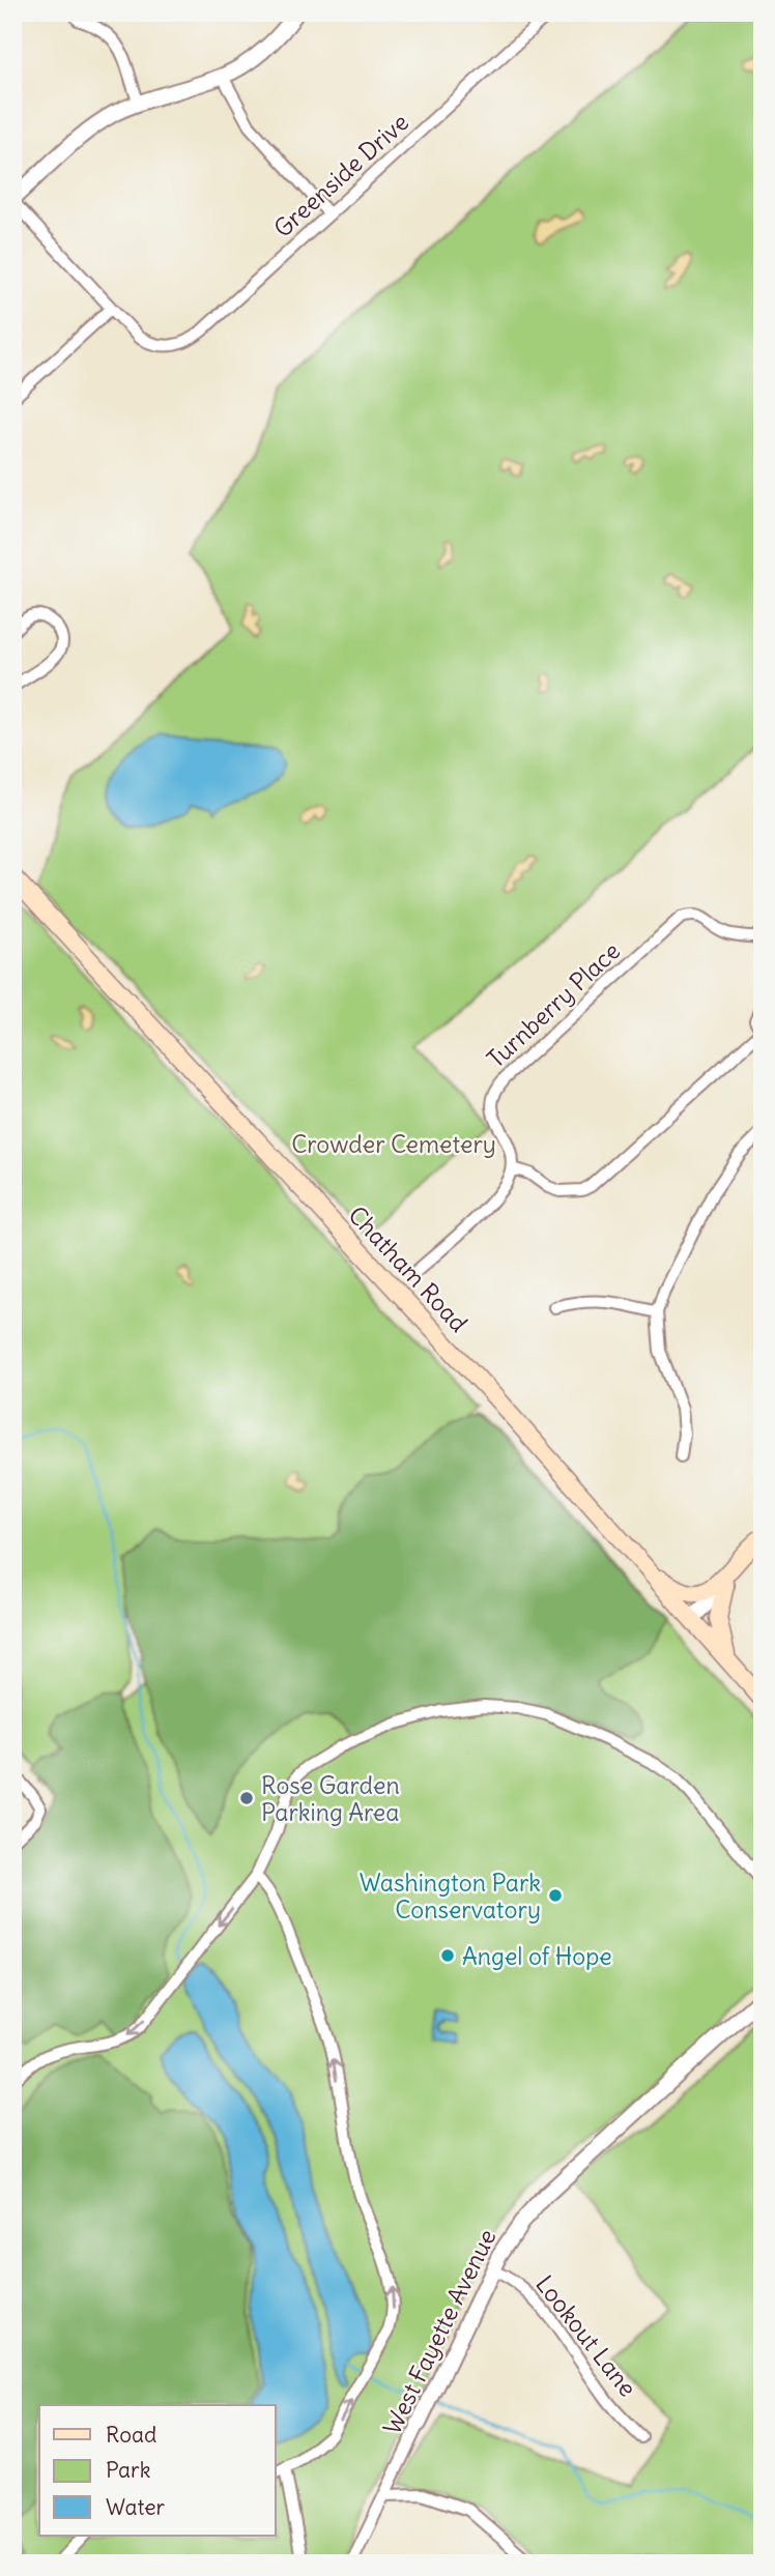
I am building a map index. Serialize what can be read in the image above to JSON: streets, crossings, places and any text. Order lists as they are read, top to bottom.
{
  "streets": {
    "main road": ["Chatham Road"],
    "street": [
      "Greenside Drive",
      "Turnberry Place",
      "West Fayette Avenue",
      "Lookout Lane"
    ]
  },
  "crossings": [
    ["West Fayette Avenue", "Lookout Lane"]
  ],
  "parks": ["Crowder Cemetery"],
  "places": ["Rose Garden Parking Area", "Washington Park Conservatory", "Angel of Hope"],
  "legend": ["Road", "Park", "Water"]
}
